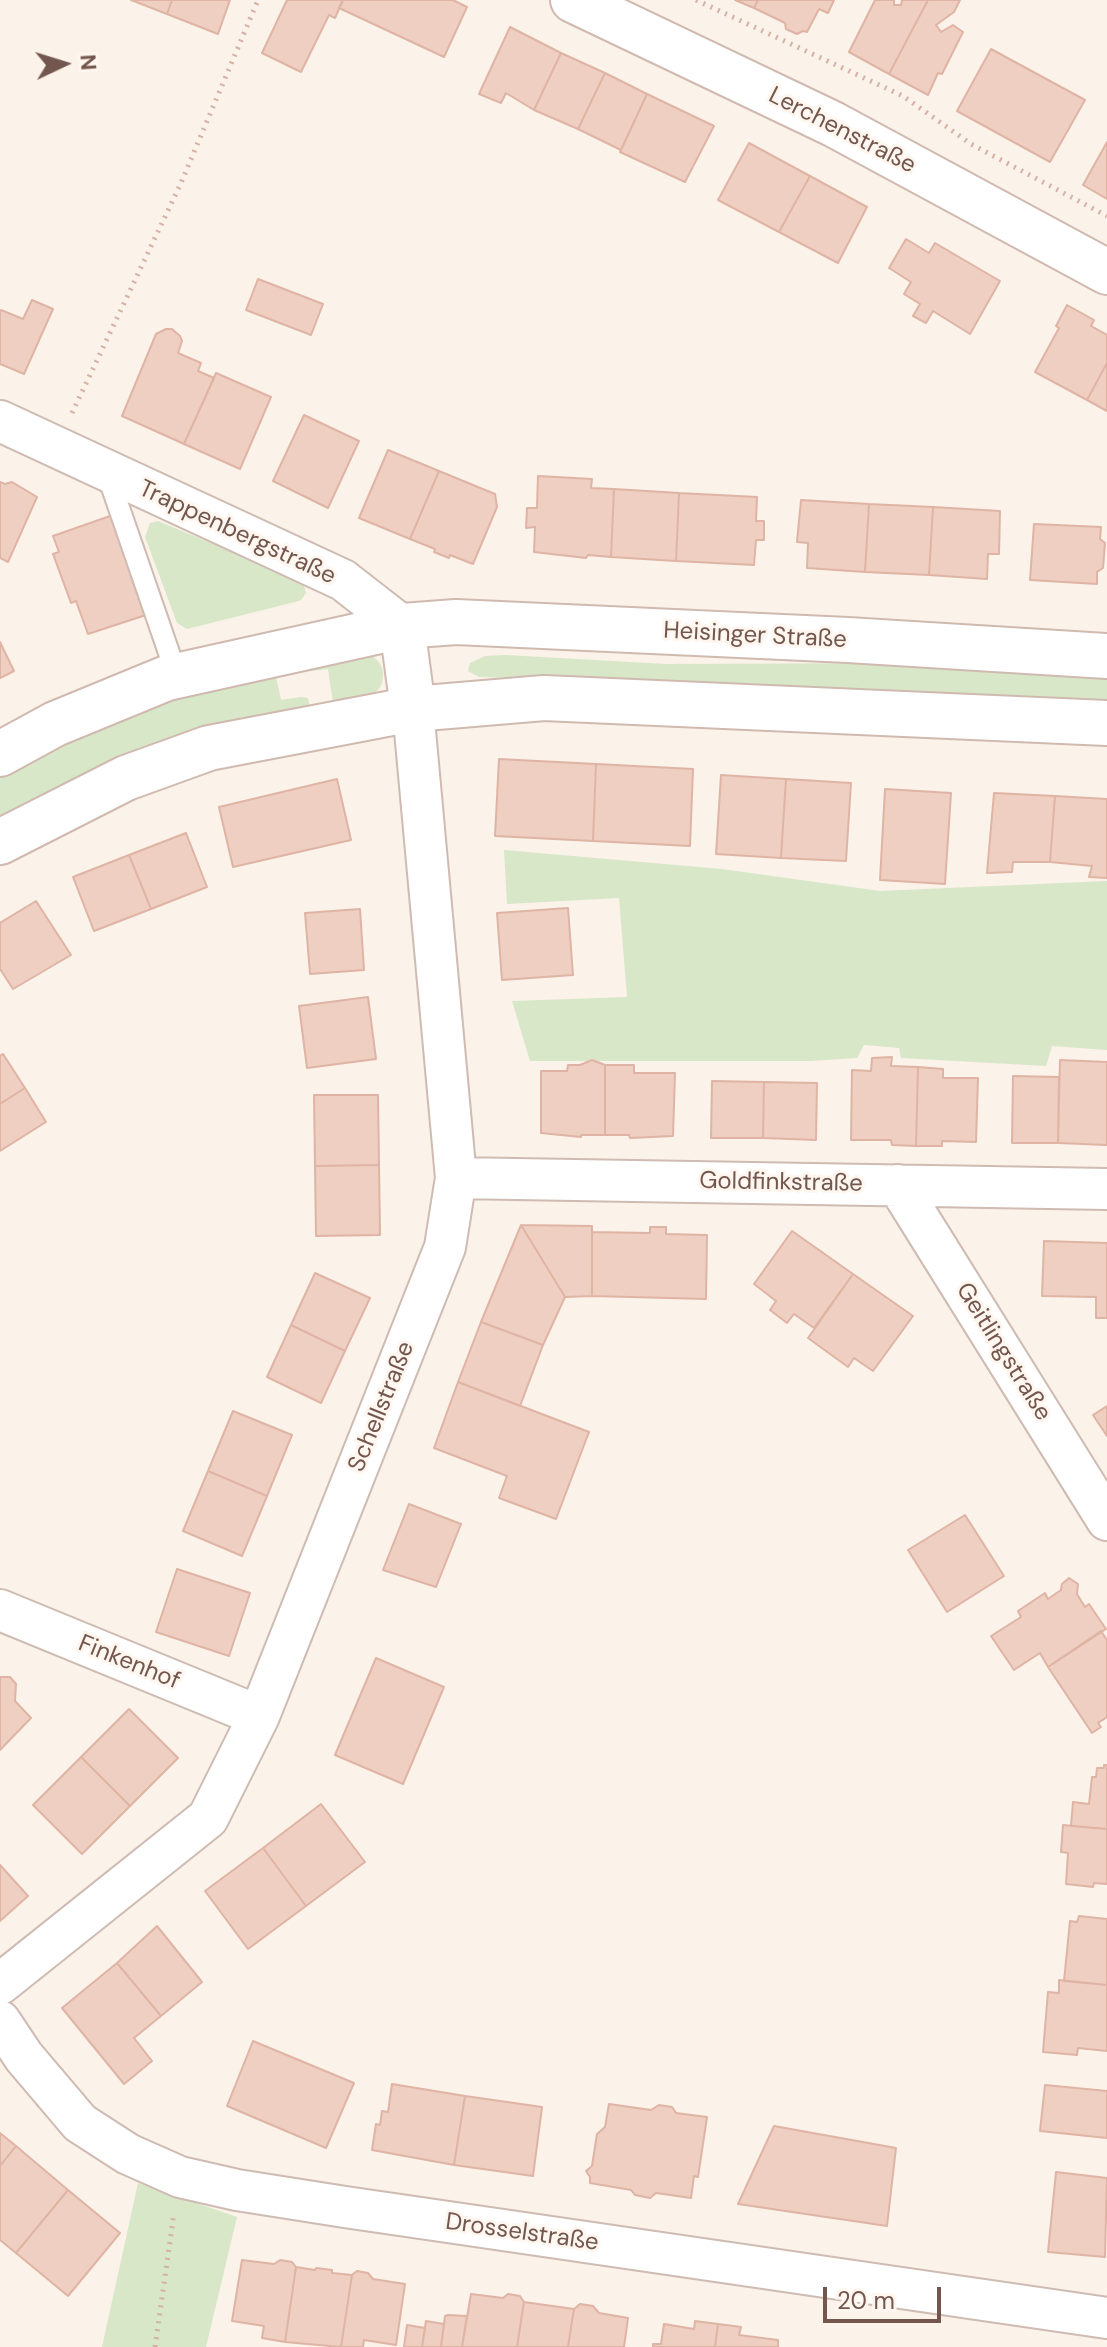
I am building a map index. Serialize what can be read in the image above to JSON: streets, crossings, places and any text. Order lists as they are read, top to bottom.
{
  "streets": {
    "main road": ["Lerchenstraße", "Heisinger Straße"],
    "street": [
      "Trappenbergstraße",
      "Goldfinkstraße",
      "Geitlingstraße",
      "Schellstraße",
      "Finkenhof",
      "Drosselstraße"
    ]
  },
  "crossings": [
    ["Trappenbergstraße", "Heisinger Straße"],
    ["Goldfinkstraße", "Geitlingstraße"],
    ["Goldfinkstraße", "Schellstraße"],
    ["Schellstraße", "Finkenhof"]
  ],
  "scale_bar": "20 m",
  "north": "right"
}
